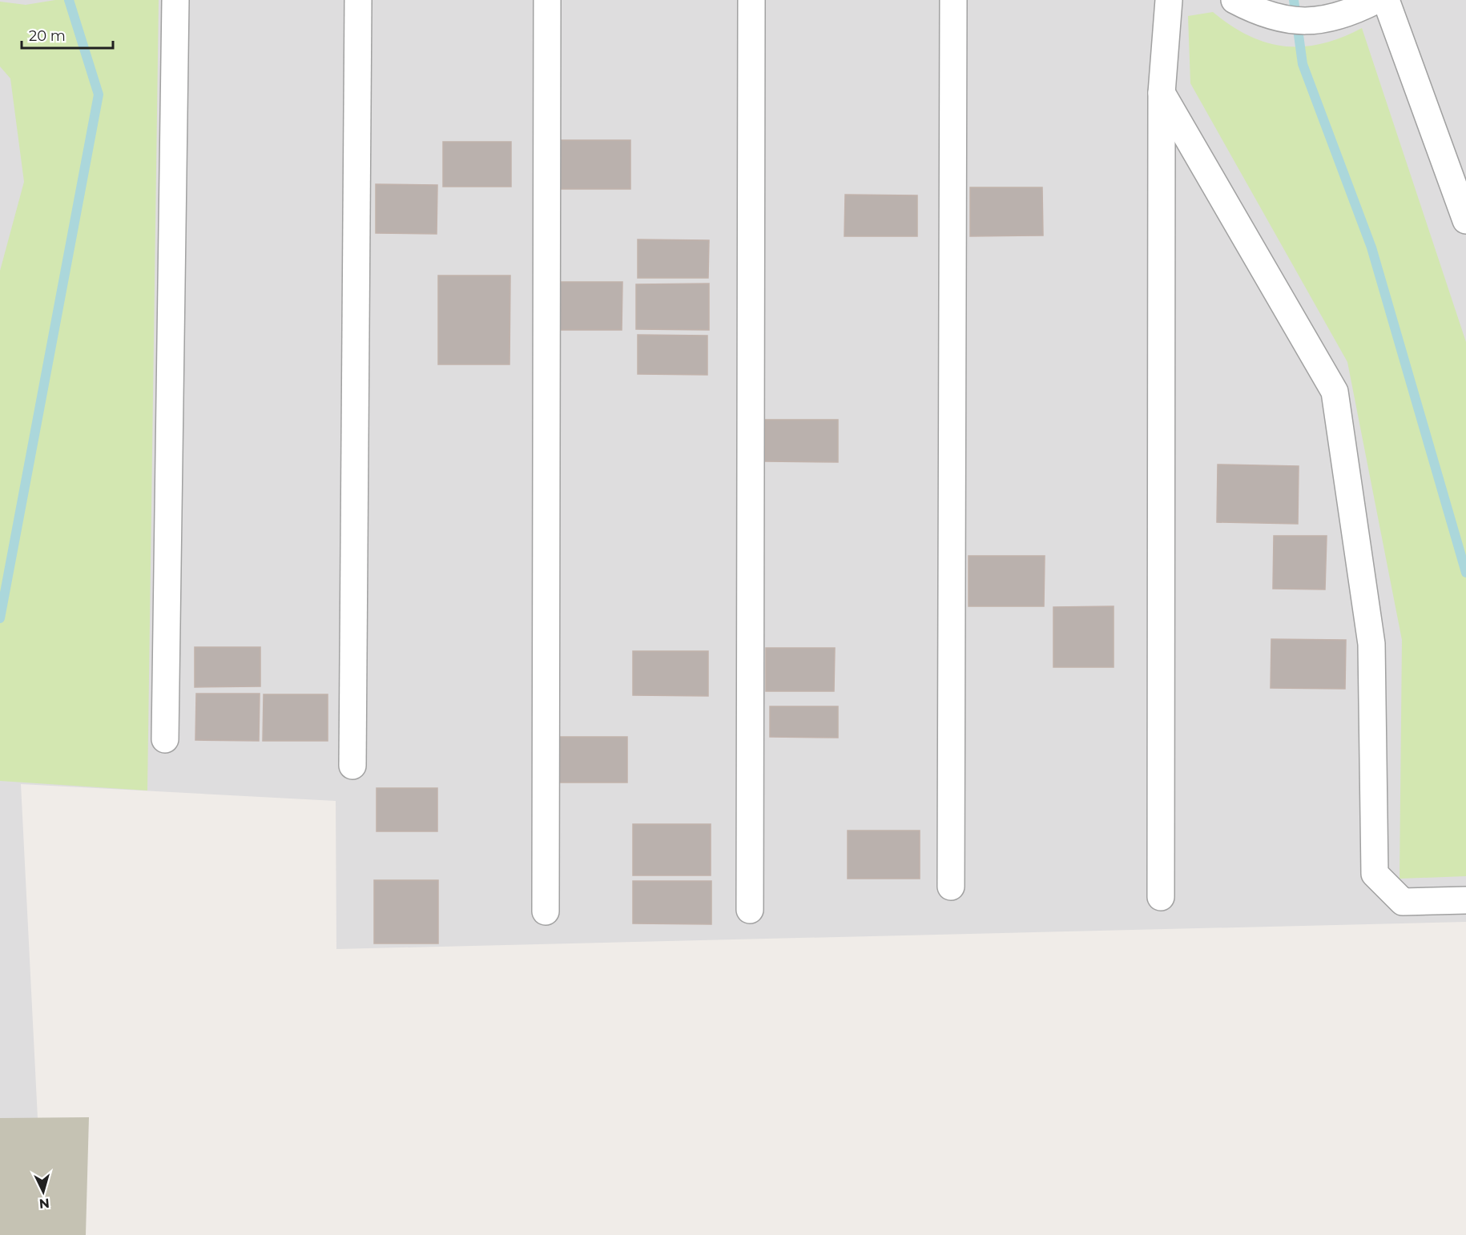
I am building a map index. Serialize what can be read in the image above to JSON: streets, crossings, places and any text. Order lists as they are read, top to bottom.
{
  "scale_bar": "20 m",
  "north": "bottom"
}
